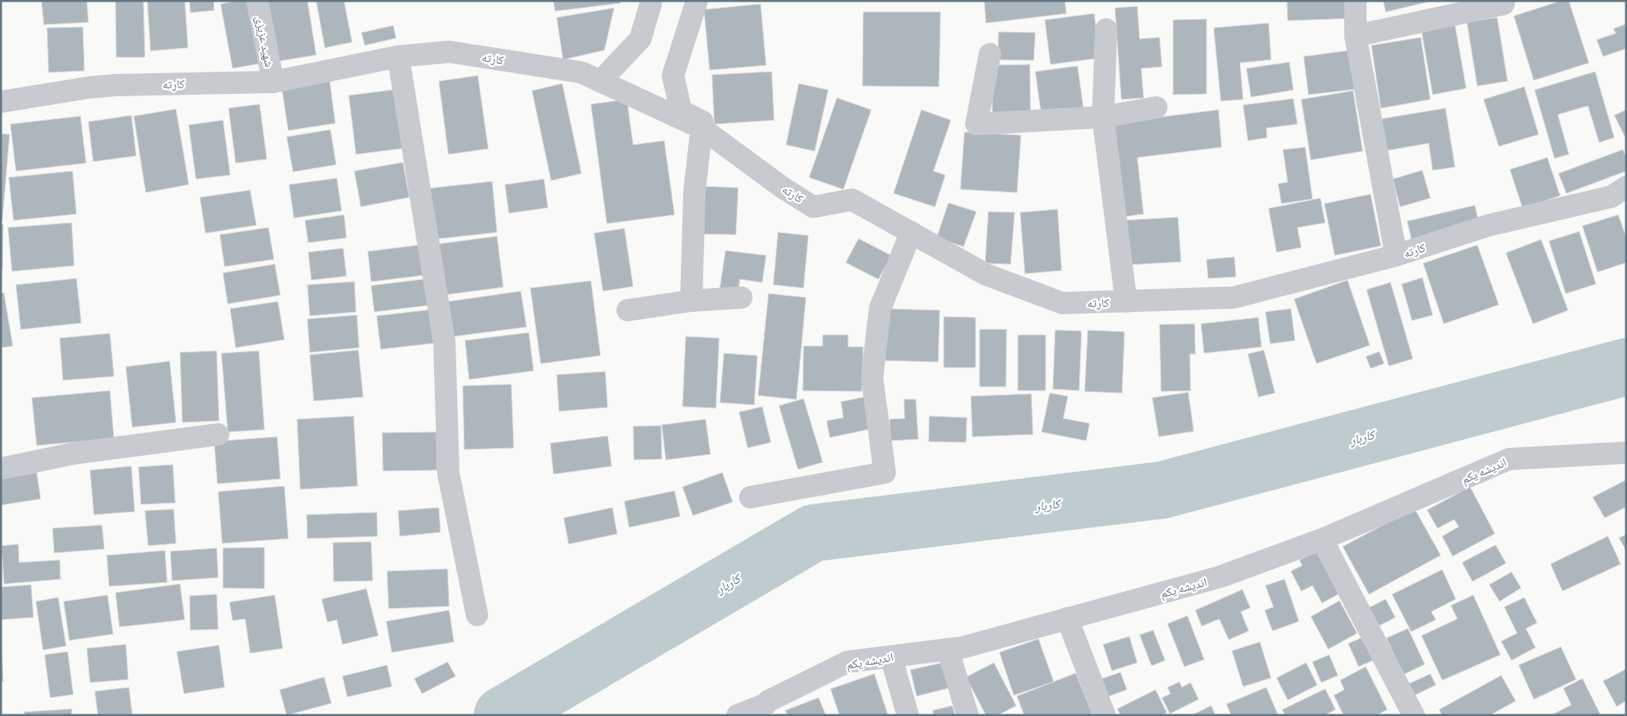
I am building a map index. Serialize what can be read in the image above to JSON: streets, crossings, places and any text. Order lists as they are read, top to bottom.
{
  "streets": {
    "street": ["شهید عزیزی", "کارته", "اندیشه یکم"]
  },
  "crossings": [
    ["شهید عزیزی", "کارته"]
  ],
  "water": ["کاربار"]
}
